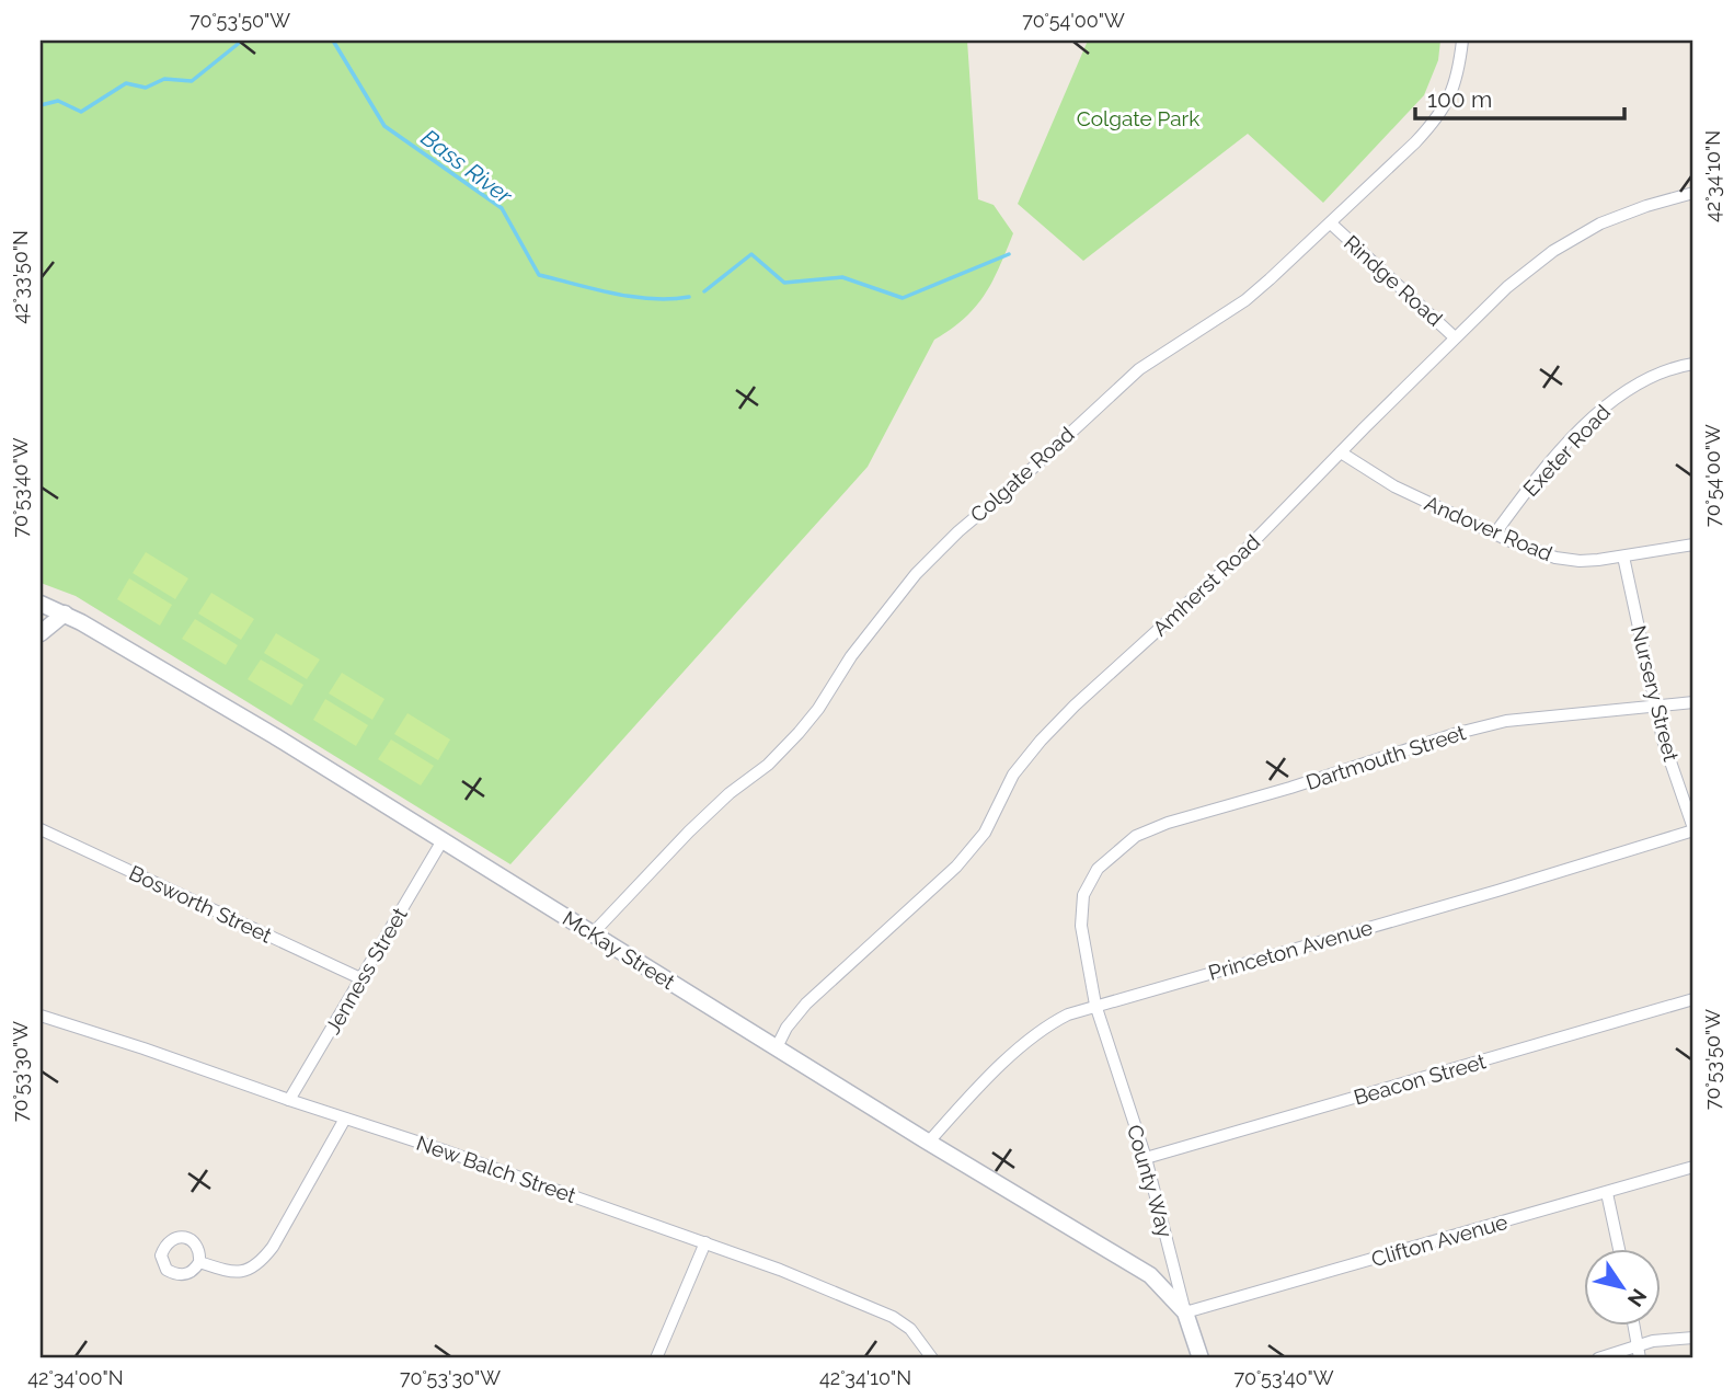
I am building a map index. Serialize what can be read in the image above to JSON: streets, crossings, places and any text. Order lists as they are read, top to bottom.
{
  "streets": {
    "main road": ["McKay Street", "County Way"],
    "street": [
      "Rindge Road",
      "Exeter Road",
      "Colgate Road",
      "Andover Road",
      "Amherst Road",
      "Nursery Street",
      "Dartmouth Street",
      "Bosworth Street",
      "Princeton Avenue",
      "Jenness Street",
      "Beacon Street",
      "New Balch Street",
      "Clifton Avenue"
    ]
  },
  "crossings": [
    ["Rindge Road", "Colgate Road"],
    ["Rindge Road", "Amherst Road"],
    ["Exeter Road", "Andover Road"],
    ["Colgate Road", "McKay Street"],
    ["Andover Road", "Amherst Road"],
    ["Andover Road", "Nursery Street"],
    ["Amherst Road", "McKay Street"],
    ["Nursery Street", "Dartmouth Street"],
    ["Nursery Street", "Princeton Avenue"],
    ["Dartmouth Street", "Princeton Avenue"],
    ["Dartmouth Street", "County Way"],
    ["Bosworth Street", "Jenness Street"],
    ["McKay Street", "Princeton Avenue"],
    ["McKay Street", "Jenness Street"],
    ["McKay Street", "County Way"],
    ["McKay Street", "Clifton Avenue"],
    ["Princeton Avenue", "County Way"],
    ["Jenness Street", "New Balch Street"],
    ["Beacon Street", "County Way"],
    ["County Way", "Clifton Avenue"]
  ],
  "water": ["Bass River"],
  "parks": ["Colgate Park"],
  "scale_bar": "100 m",
  "north": "bottom right",
  "coordinates": [
    "70°53'50\"W",
    "70°54'00\"W",
    "42°34'10\"N",
    "42°33'50\"N",
    "70°53'40\"W",
    "70°53'30\"W",
    "42°34'00\"N"
  ]
}
